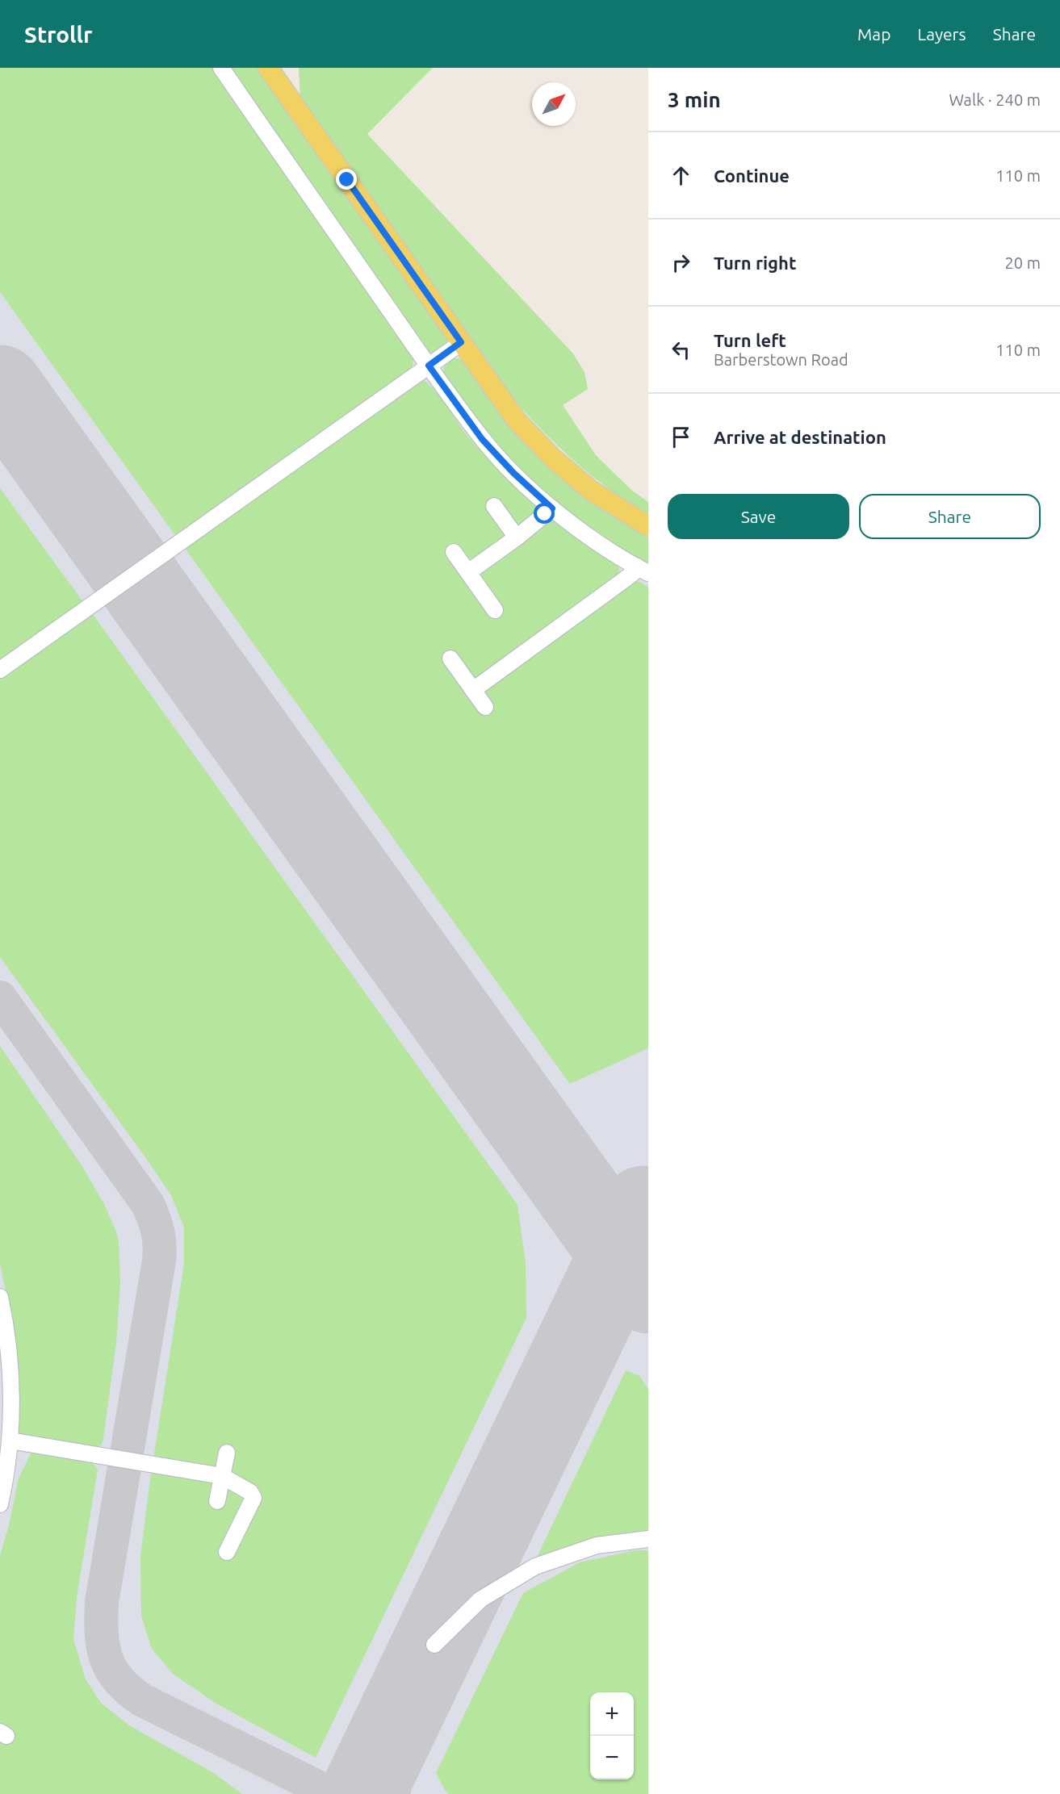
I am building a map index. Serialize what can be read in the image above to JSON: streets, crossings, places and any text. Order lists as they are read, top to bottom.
{
  "north": "top right",
  "page": {
    "header": "Strollr",
    "nav": ["Map", "Layers", "Share"],
    "heading": ["3 min", "Walk · 240 m"],
    "list": [
      ["Continue", "110 m"],
      ["Turn right", "20 m"],
      ["Turn left", "Barberstown Road", "110 m"],
      "Arrive at destination"
    ],
    "buttons": ["Save", "Share"],
    "map_buttons": ["+", "−"]
  }
}
